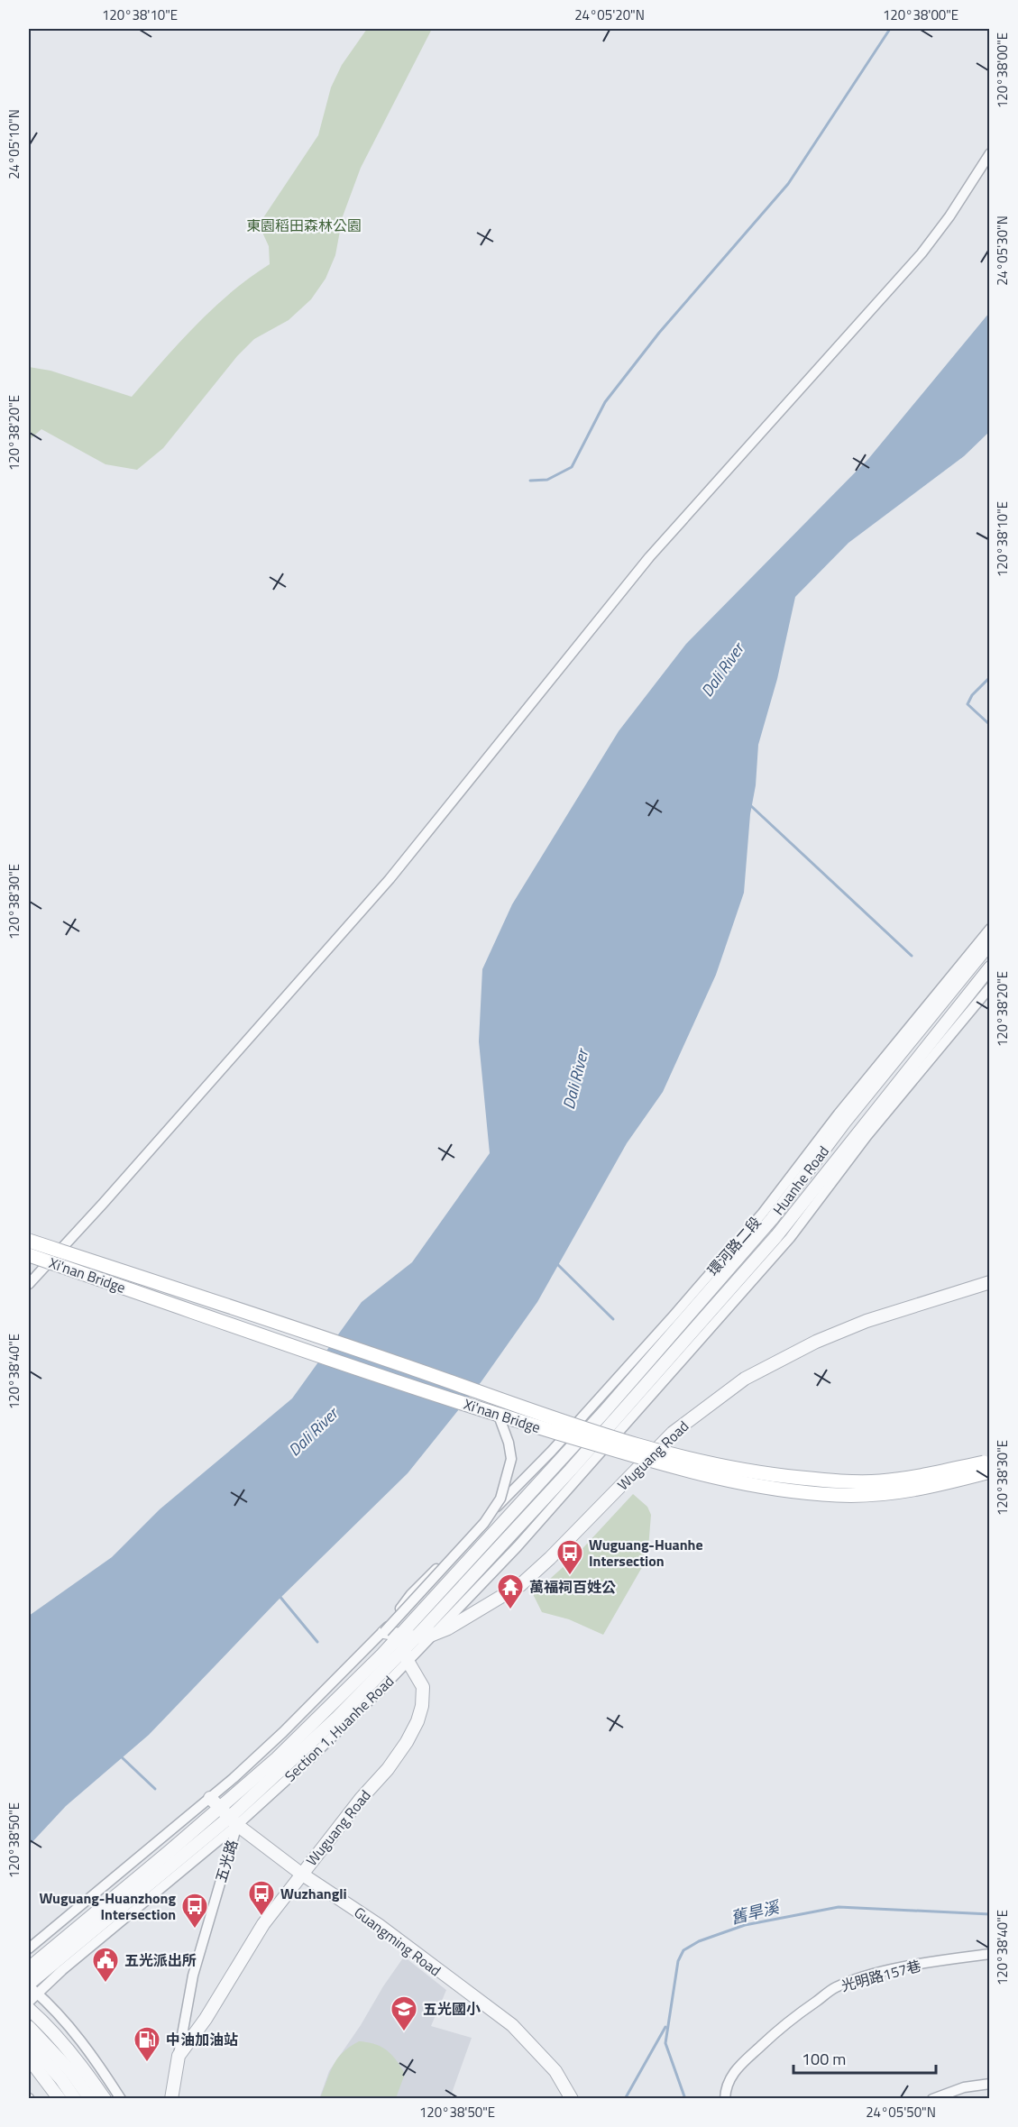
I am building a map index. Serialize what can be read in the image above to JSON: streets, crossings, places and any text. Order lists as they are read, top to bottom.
{
  "streets": {
    "main road": ["Xi'nan Bridge"],
    "street": [
      "Huanhe Road",
      "環河路二段",
      "Wuguang Road",
      "Section 1, Huanhe Road",
      "五光路",
      "Guangming Road",
      "光明路157巷"
    ]
  },
  "crossings": [
    ["Huanhe Road", "Section 1, Huanhe Road"],
    ["環河路二段", "Wuguang Road"],
    ["Wuguang Road", "Section 1, Huanhe Road"],
    ["Wuguang Road", "五光路"],
    ["Wuguang Road", "Guangming Road"],
    ["Section 1, Huanhe Road", "五光路"],
    ["Section 1, Huanhe Road", "Guangming Road"],
    ["五光路", "Guangming Road"]
  ],
  "water": ["Dali River", "舊旱溪"],
  "parks": ["東園稻田森林公園"],
  "places": {
    "bus stop": ["Wuguang-Huanhe Intersection", "Wuzhangli", "Wuguang-Huanzhong Intersection"],
    "temple": ["萬福祠百姓公"],
    "public building": ["五光派出所"],
    "school or university": ["五光國小"],
    "fuel station": ["中油加油站"]
  },
  "scale_bar": "100 m",
  "coordinates": [
    "120°38'10\"E",
    "24°05'20\"N",
    "120°38'00\"E",
    "24°05'10\"N",
    "24°05'30\"N",
    "120°38'20\"E",
    "120°38'30\"E",
    "120°38'40\"E",
    "120°38'50\"E",
    "24°05'50\"N"
  ]
}
